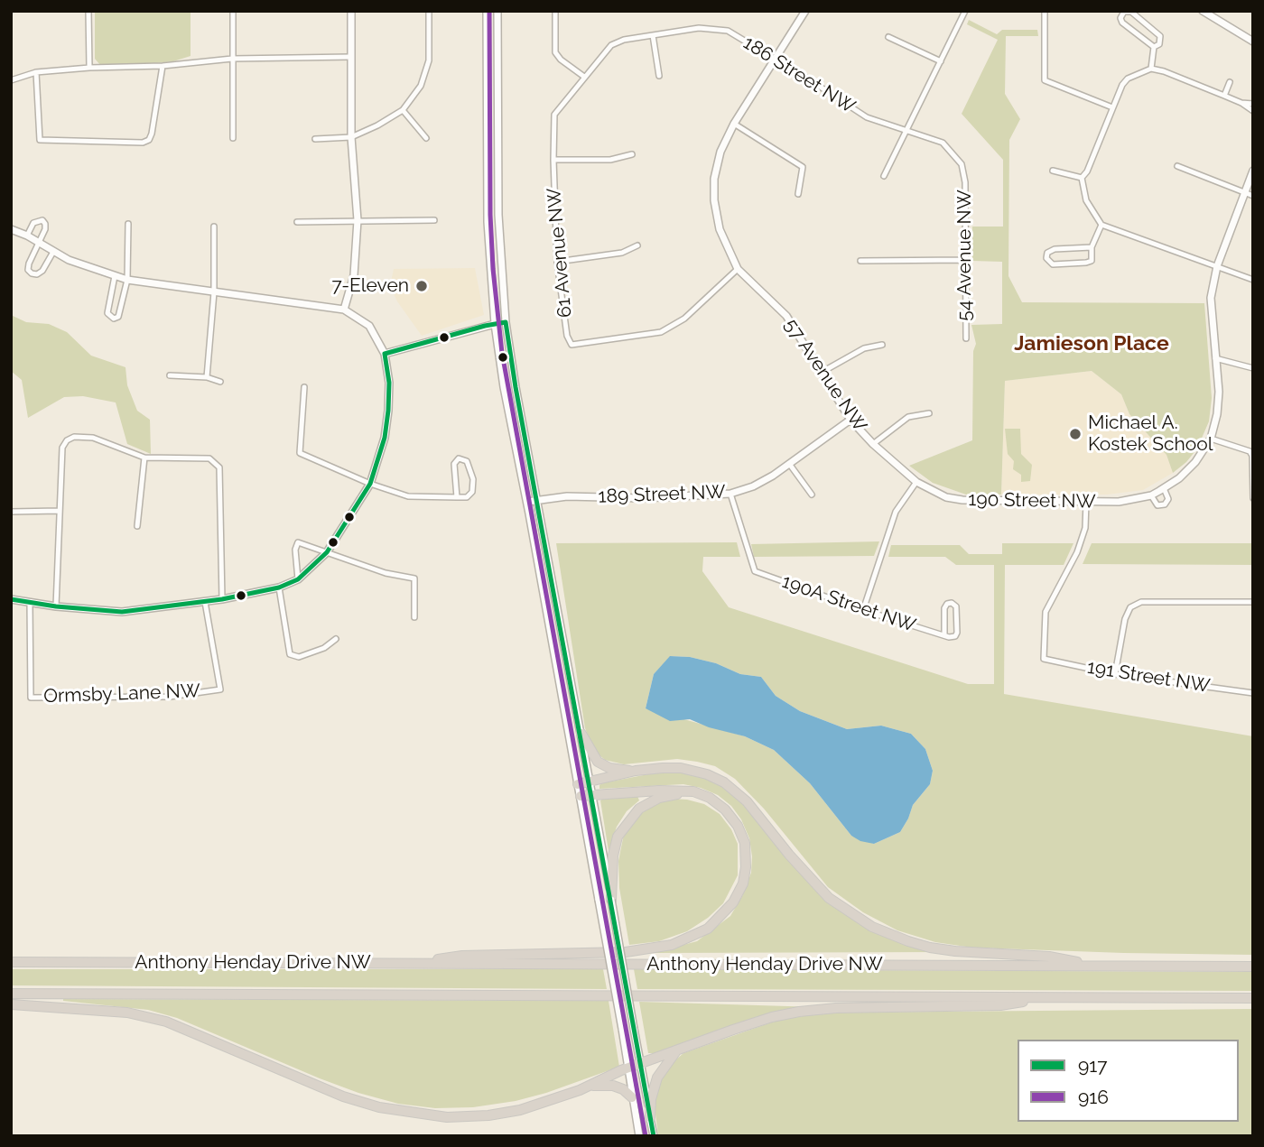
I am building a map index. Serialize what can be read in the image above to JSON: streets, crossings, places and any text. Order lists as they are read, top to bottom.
{
  "streets": {
    "highway": ["Anthony Henday Drive NW"],
    "street": [
      "186 Street NW",
      "61 Avenue NW",
      "54 Avenue NW",
      "57 Avenue NW",
      "189 Street NW",
      "190 Street NW",
      "190A Street NW",
      "191 Street NW",
      "Ormsby Lane NW"
    ]
  },
  "crossings": [
    ["186 Street NW", "61 Avenue NW"],
    ["186 Street NW", "54 Avenue NW"],
    ["186 Street NW", "57 Avenue NW"],
    ["61 Avenue NW", "57 Avenue NW"],
    ["57 Avenue NW", "189 Street NW"],
    ["57 Avenue NW", "190 Street NW"],
    ["189 Street NW", "190A Street NW"],
    ["190 Street NW", "191 Street NW"]
  ],
  "districts": ["Jamieson Place"],
  "places": ["7-Eleven", "Michael A. Kostek School"],
  "lines": ["transit line 916", "transit line 917"],
  "legend": ["917", "916"]
}
